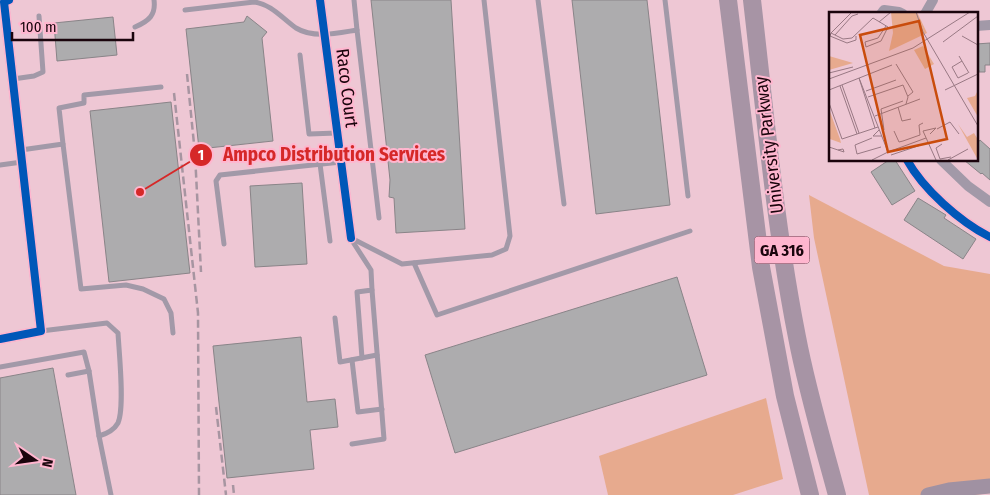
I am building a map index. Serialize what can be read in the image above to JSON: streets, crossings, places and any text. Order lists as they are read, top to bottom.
{
  "streets": {
    "highway": ["University Parkway", "GA 316"],
    "street": ["Raco Court"]
  },
  "places": ["Ampco Distribution Services"],
  "scale_bar": "100 m",
  "north": "right"
}
